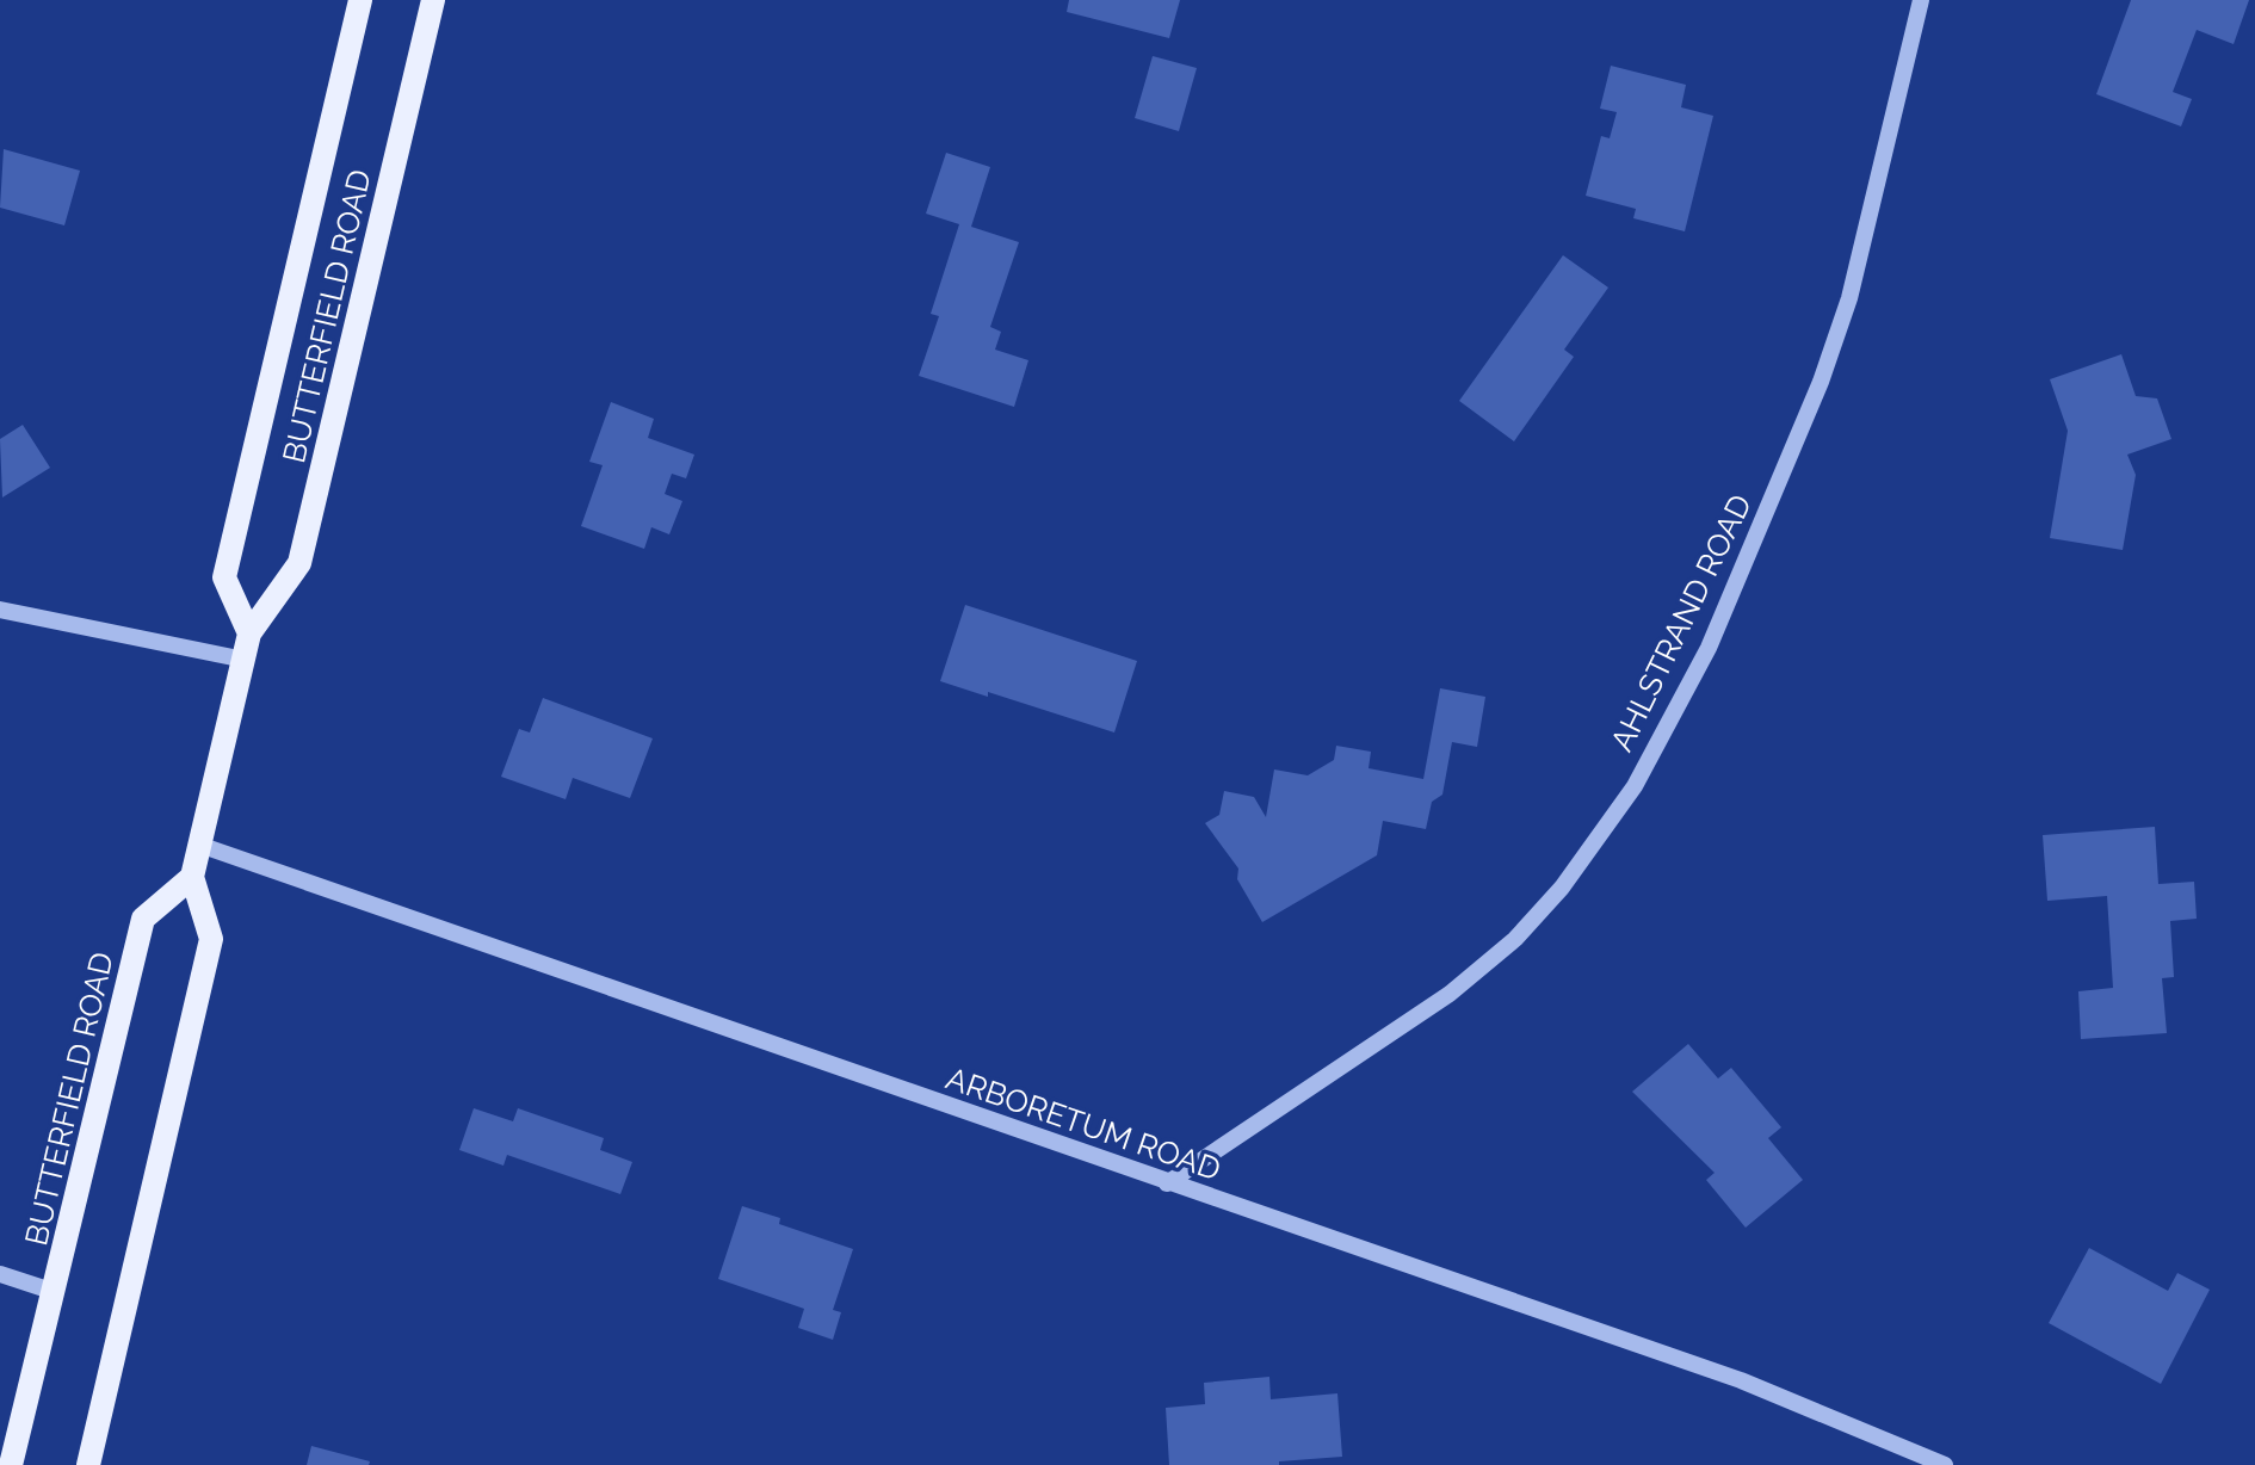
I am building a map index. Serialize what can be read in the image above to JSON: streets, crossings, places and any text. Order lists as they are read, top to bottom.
{
  "streets": {
    "main road": ["BUTTERFIELD ROAD"],
    "street": ["AHLSTRAND ROAD", "ARBORETUM ROAD"]
  },
  "crossings": [
    ["BUTTERFIELD ROAD", "ARBORETUM ROAD"],
    ["AHLSTRAND ROAD", "ARBORETUM ROAD"]
  ]
}
